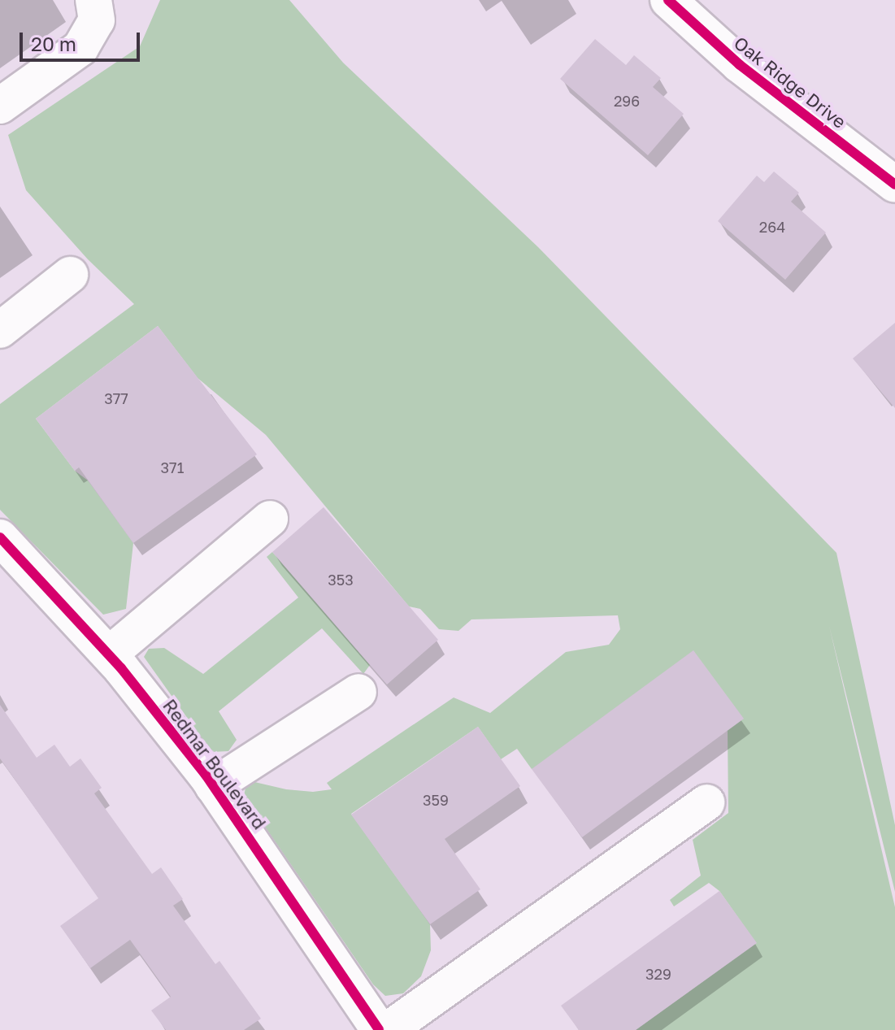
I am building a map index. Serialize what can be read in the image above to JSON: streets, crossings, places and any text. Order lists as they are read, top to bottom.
{
  "streets": {
    "street": ["Oak Ridge Drive", "Redmar Boulevard"]
  },
  "house_numbers": [
    "296",
    "264",
    "377",
    "371",
    "353",
    "359",
    "329"
  ],
  "scale_bar": "20 m"
}
